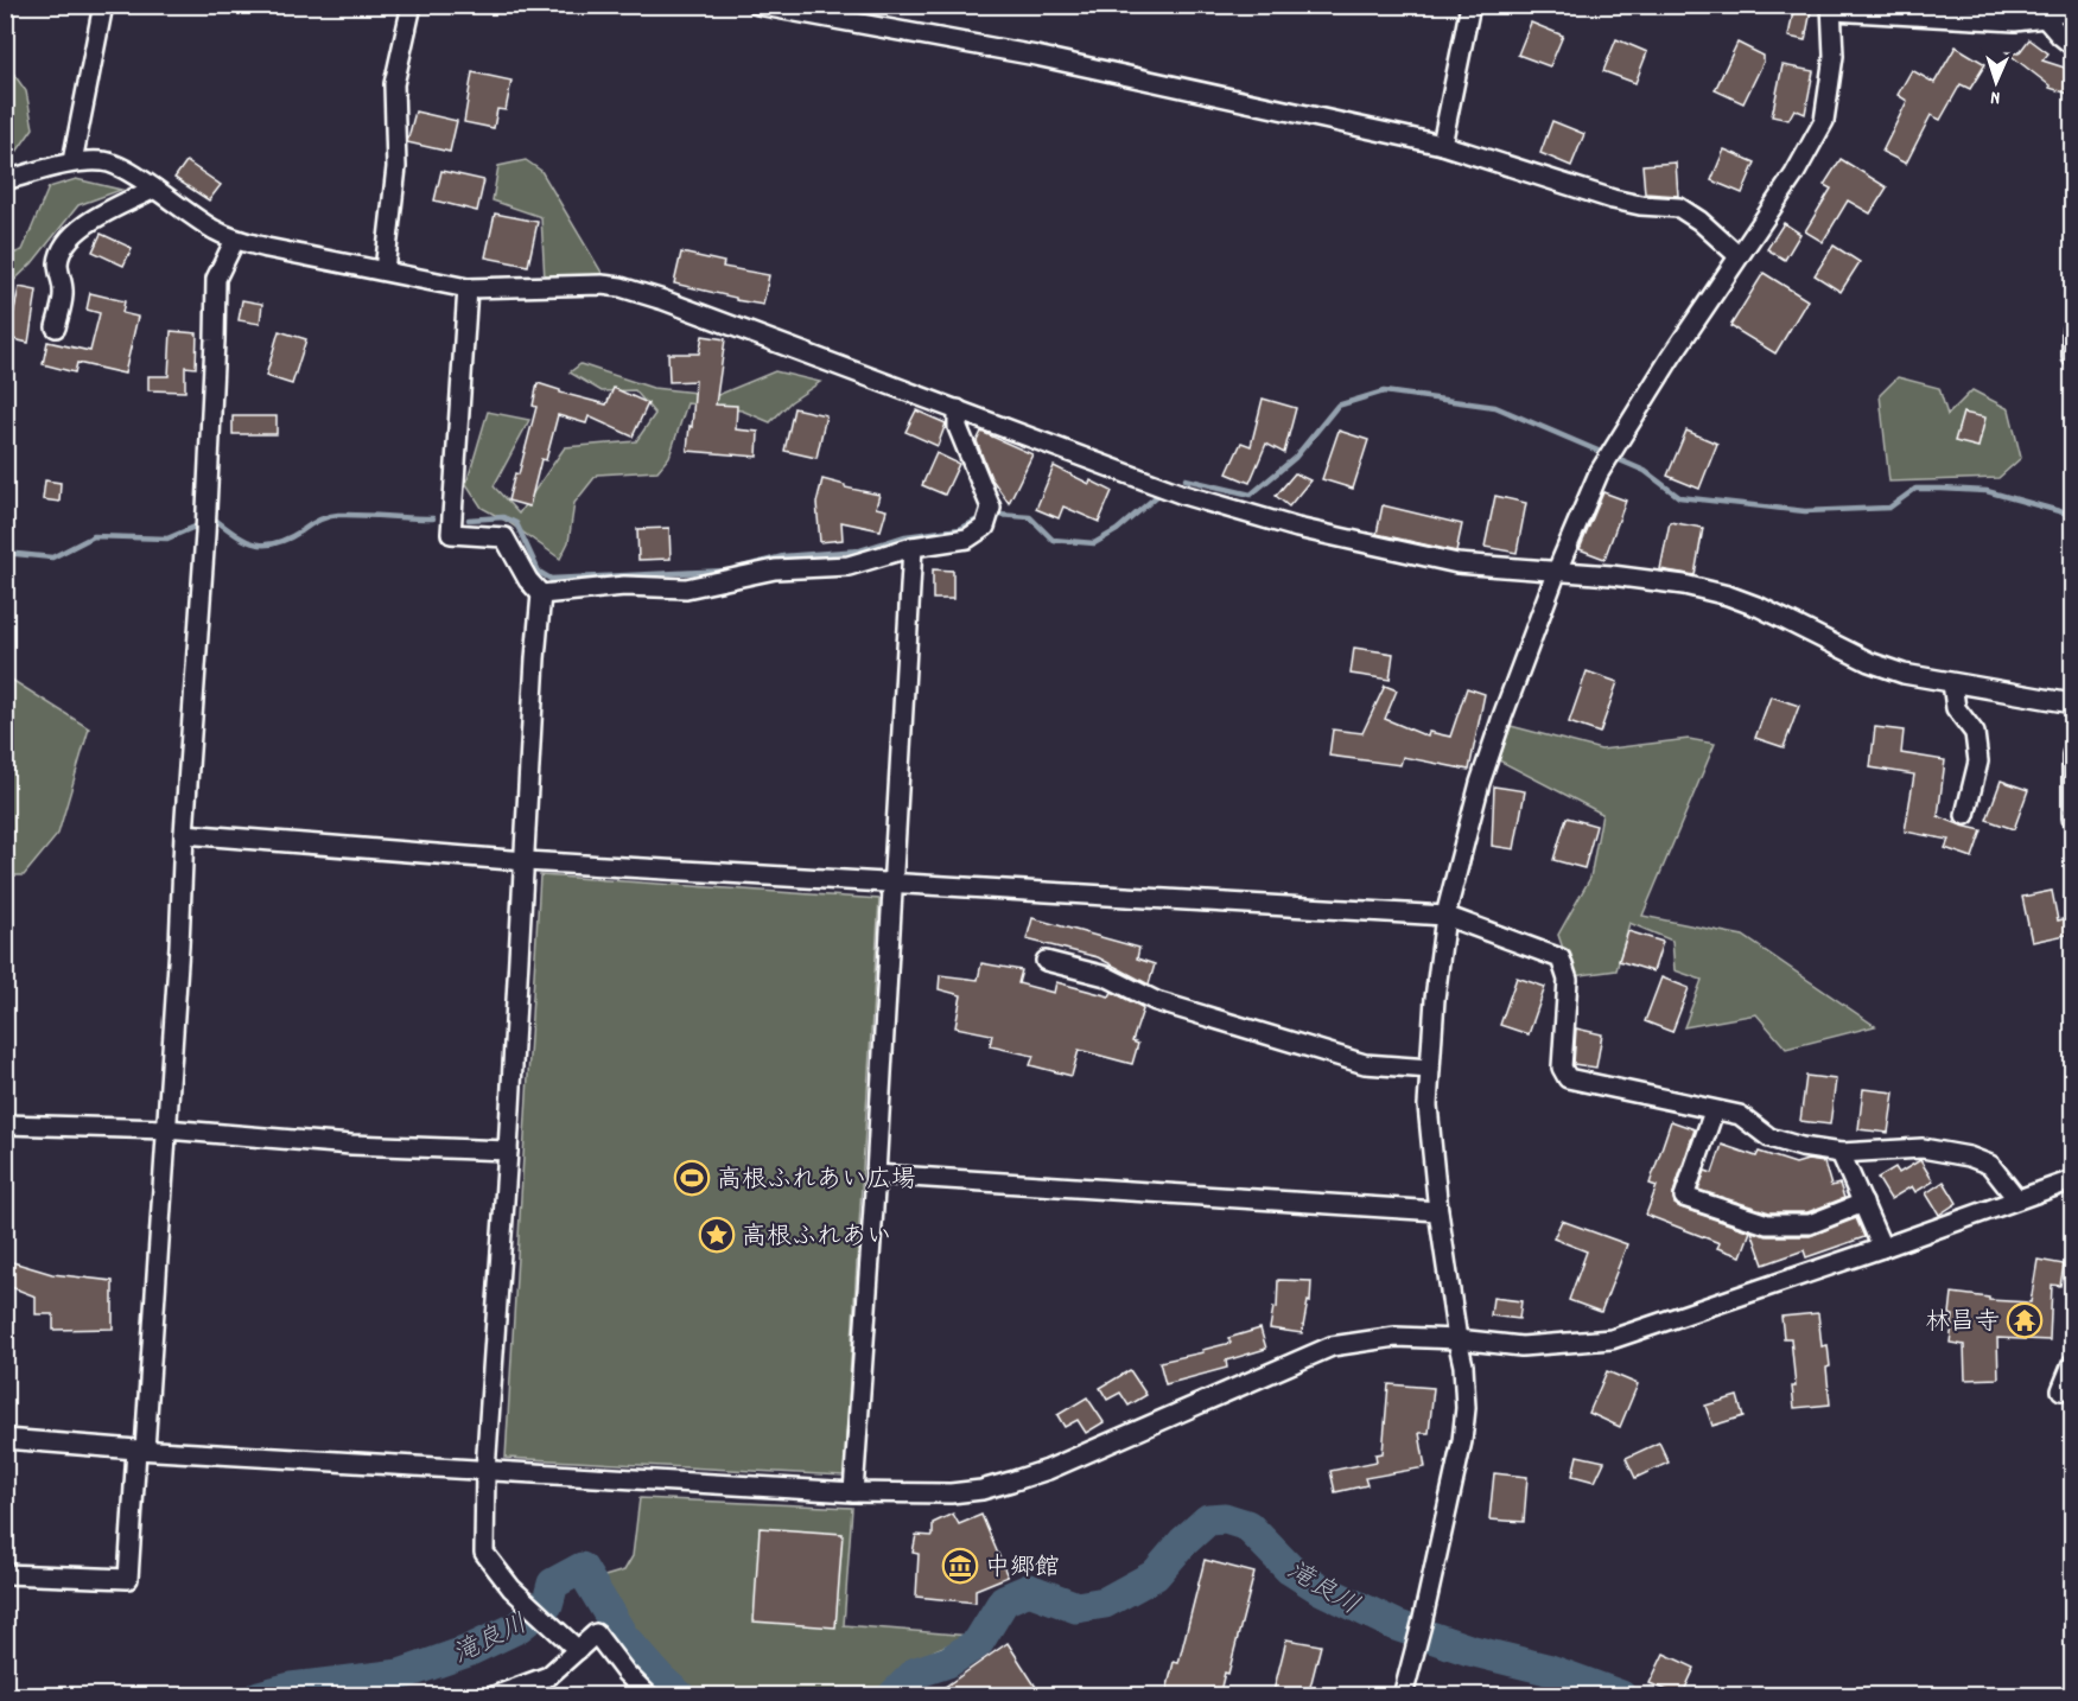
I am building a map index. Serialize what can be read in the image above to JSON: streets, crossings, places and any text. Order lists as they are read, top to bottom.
{
  "water": ["滝良川"],
  "places": {
    "sports": ["高根ふれあい広場"],
    "place": ["高根ふれあい"],
    "temple": ["林昌寺"],
    "museum": ["中郷館"]
  },
  "north": "bottom"
}
